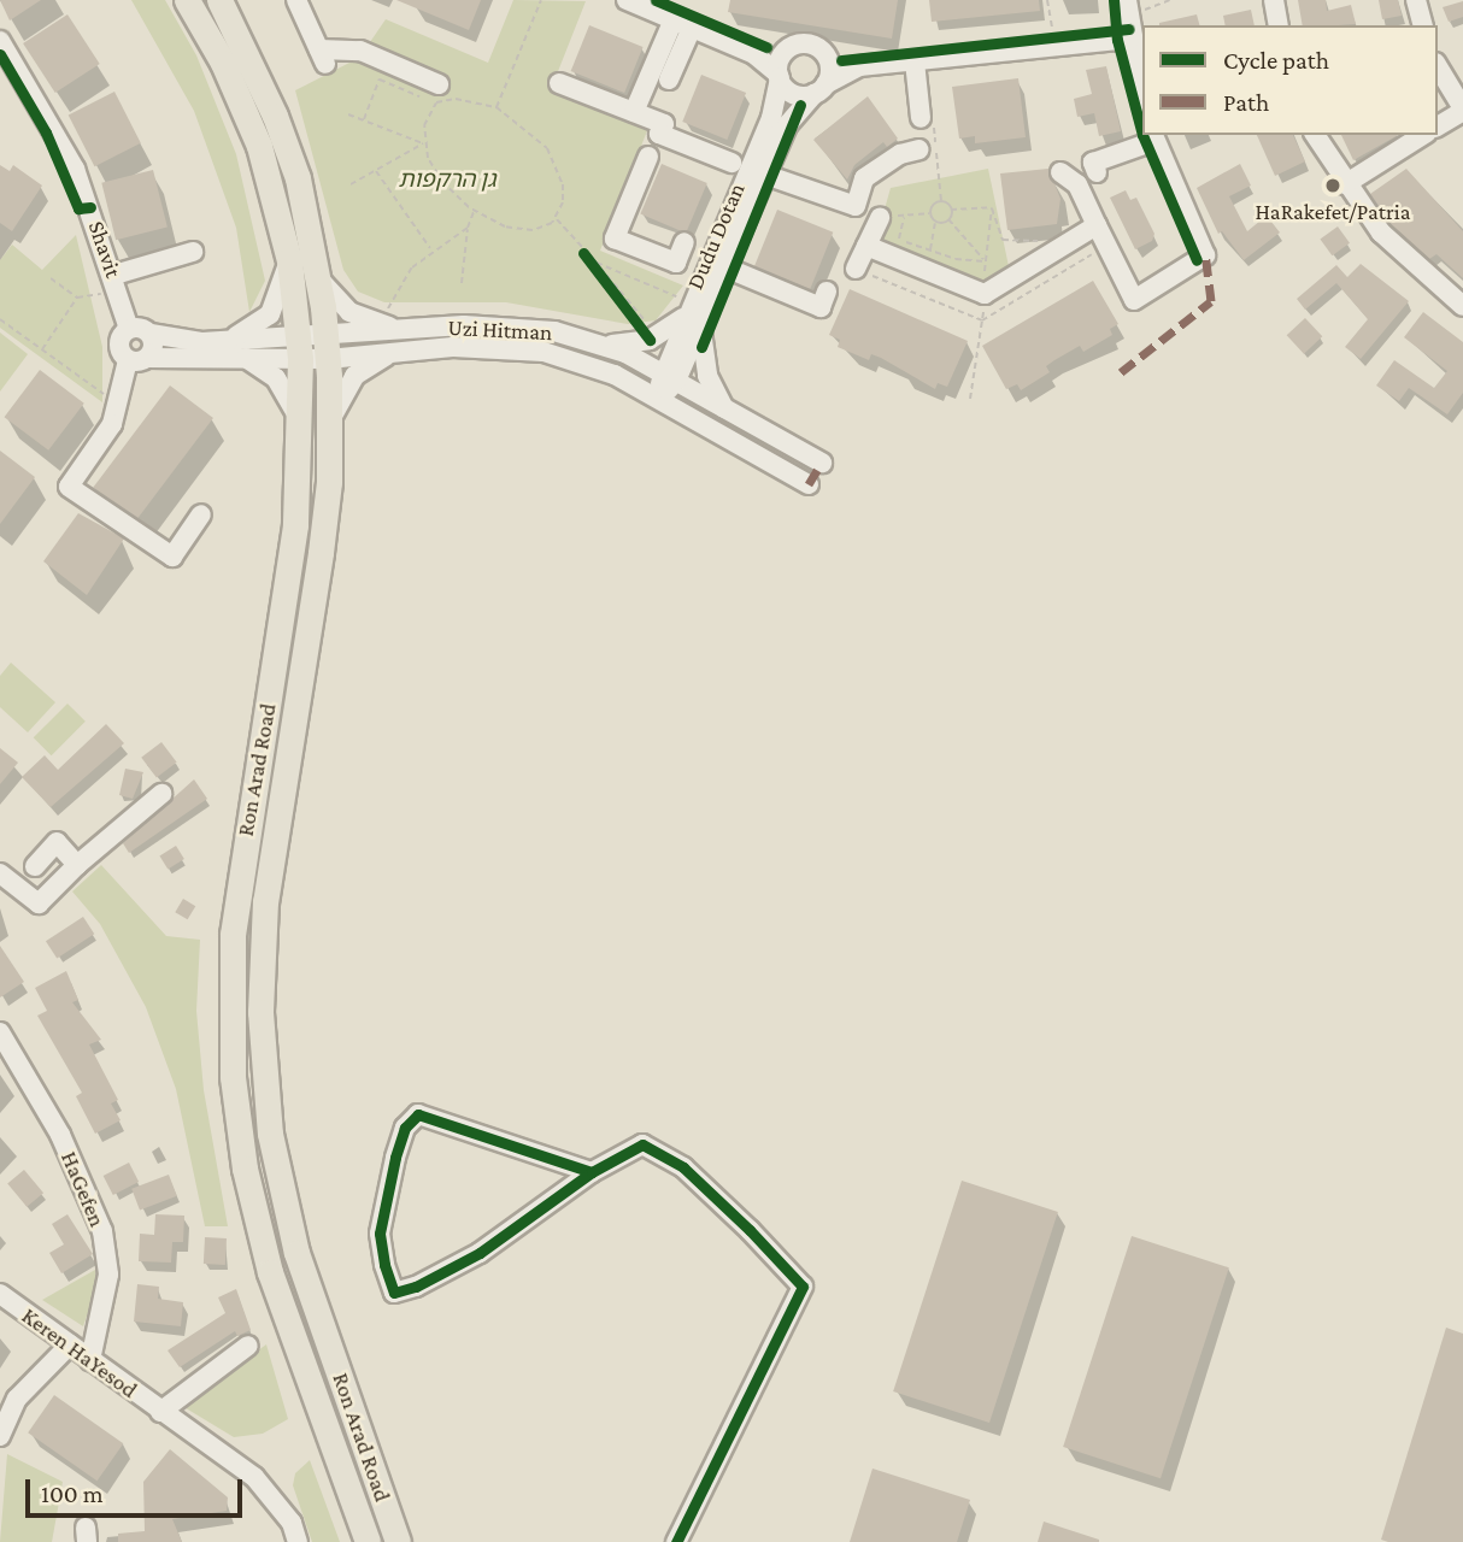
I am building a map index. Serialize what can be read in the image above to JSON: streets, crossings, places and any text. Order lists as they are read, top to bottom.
{
  "streets": {
    "main road": ["Ron Arad Road"],
    "street": [
      "Dudu Dotan",
      "Shavit",
      "Uzi Hitman",
      "HaGefen",
      "Keren HaYesod"
    ]
  },
  "crossings": [
    ["Dudu Dotan", "Uzi Hitman"],
    ["Uzi Hitman", "Ron Arad Road"],
    ["HaGefen", "Keren HaYesod"]
  ],
  "parks": ["גן הרקפות"],
  "places": ["HaRakefet/Patria"],
  "legend": ["Cycle path", "Path"],
  "scale_bar": "100 m"
}
